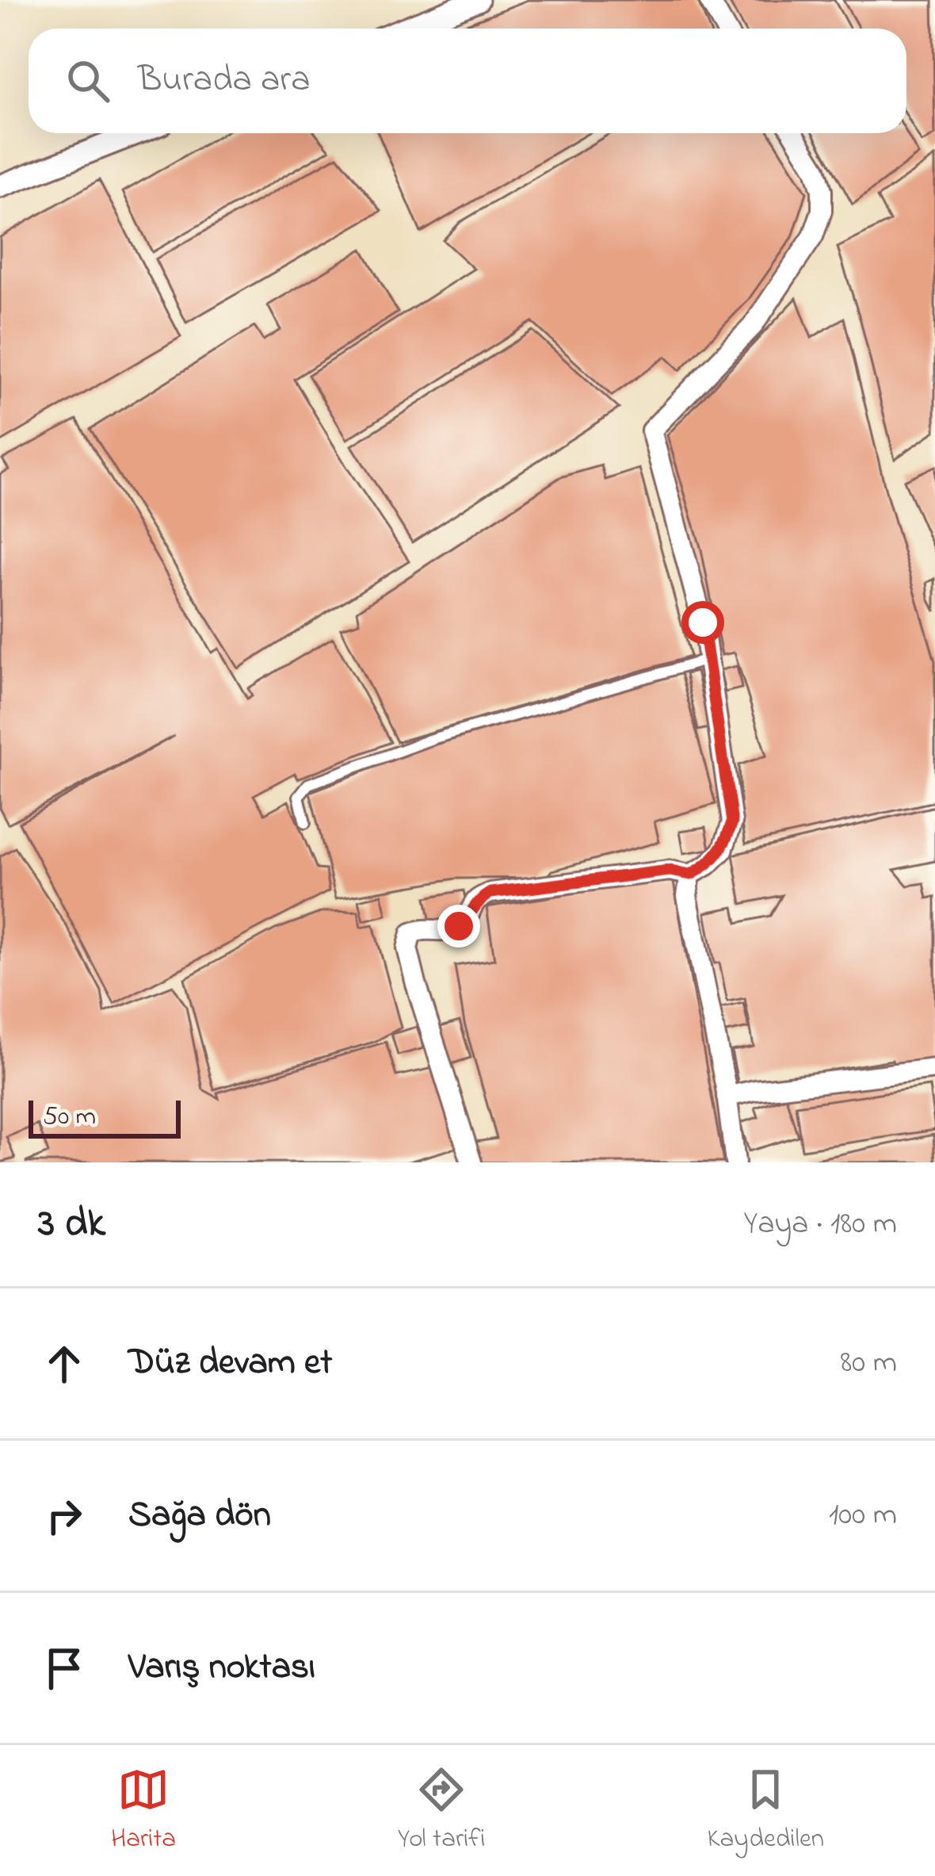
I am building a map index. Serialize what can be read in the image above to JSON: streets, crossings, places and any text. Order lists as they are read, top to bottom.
{
  "scale_bar": "50 m",
  "page": {
    "search": "Burada ara",
    "scale": "50 m",
    "heading": ["3 dk", "Yaya · 180 m"],
    "list": [
      ["Düz devam et", "80 m"],
      ["Sağa dön", "100 m"],
      "Varış noktası"
    ],
    "nav": ["Harita", "Yol tarifi", "Kaydedilen"]
  }
}
